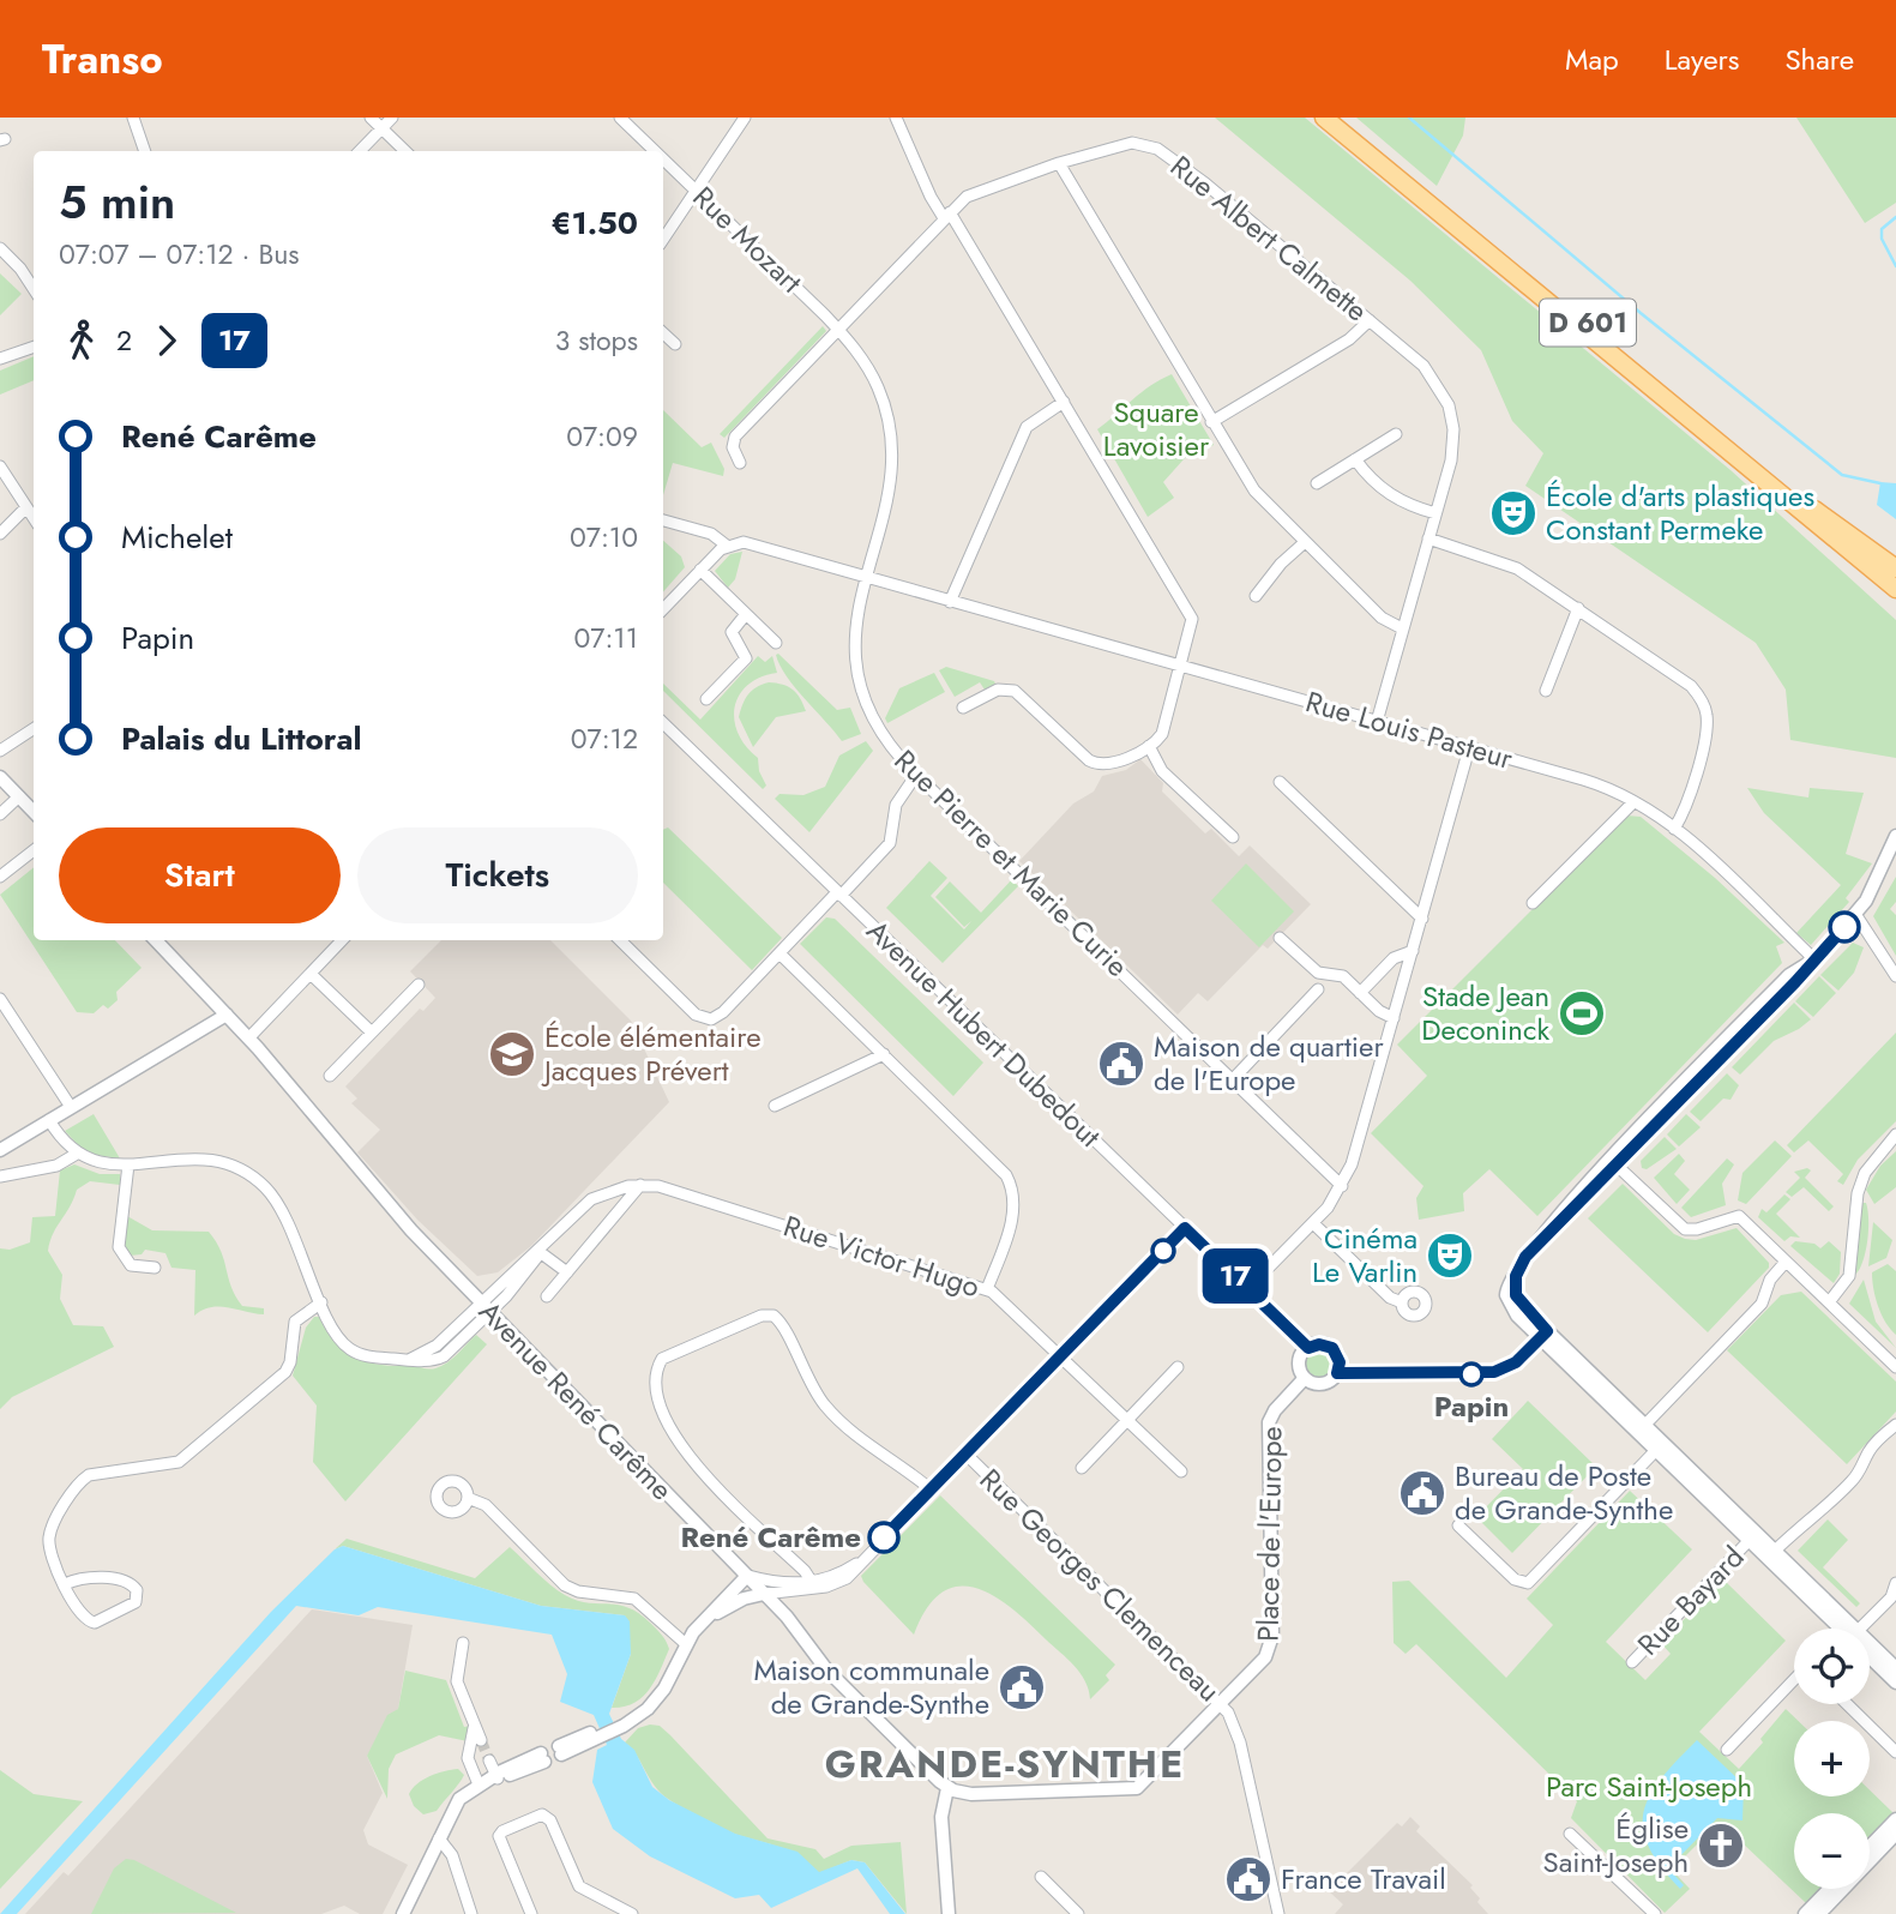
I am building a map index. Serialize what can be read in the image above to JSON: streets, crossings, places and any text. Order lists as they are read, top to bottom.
{
  "streets": {
    "main road": ["D 601"],
    "street": [
      "Rue Albert Calmette",
      "Rue Mozart",
      "Rue Louis Pasteur",
      "Rue Pierre et Marie Curie",
      "Avenue Hubert Dubedout",
      "Rue Victor Hugo",
      "Avenue René Carême",
      "Place de l'Europe",
      "Rue Georges Clemenceau",
      "Rue Bayard"
    ]
  },
  "crossings": [
    ["Rue Albert Calmette", "Rue Mozart"],
    ["Rue Albert Calmette", "Rue Louis Pasteur"],
    ["Rue Albert Calmette", "Rue Pierre et Marie Curie"],
    ["Rue Mozart", "Rue Pierre et Marie Curie"],
    ["Rue Louis Pasteur", "Rue Pierre et Marie Curie"],
    ["Avenue Hubert Dubedout", "Place de l'Europe"],
    ["Rue Victor Hugo", "Avenue René Carême"],
    ["Avenue René Carême", "Place de l'Europe"],
    ["Place de l'Europe", "Rue Georges Clemenceau"]
  ],
  "districts": ["GRANDE-SYNTHE"],
  "parks": ["Square Lavoisier", "Parc Saint-Joseph"],
  "places": {
    "theatre": ["École d'arts plastiques Constant Permeke", "Cinéma Le Varlin"],
    "sports": ["Stade Jean Deconinck"],
    "school or university": ["École élémentaire Jacques Prévert"],
    "public building": [
      "Maison de quartier de l'Europe",
      "Bureau de Poste de Grande-Synthe",
      "Maison communale de Grande-Synthe",
      "France Travail"
    ],
    "other": ["Papin", "René Carême"],
    "church": ["Église Saint-Joseph"]
  },
  "lines": ["bus line 17"],
  "page": {
    "header": "Transo",
    "nav": ["Map", "Layers", "Share"],
    "on_map": "17",
    "heading": ["5 min", "07:07 – 07:12 · Bus", "€1.50"],
    "legs": ["2", "17", "3 stops"],
    "list": [
      {
        "name": "René Carême",
        "value": "07:09"
      },
      {
        "name": "Michelet",
        "value": "07:10"
      },
      {
        "name": "Papin",
        "value": "07:11"
      },
      {
        "name": "Palais du Littoral",
        "value": "07:12"
      }
    ],
    "buttons": ["Start", "Tickets"],
    "map_buttons": ["+", "−"]
  }
}
